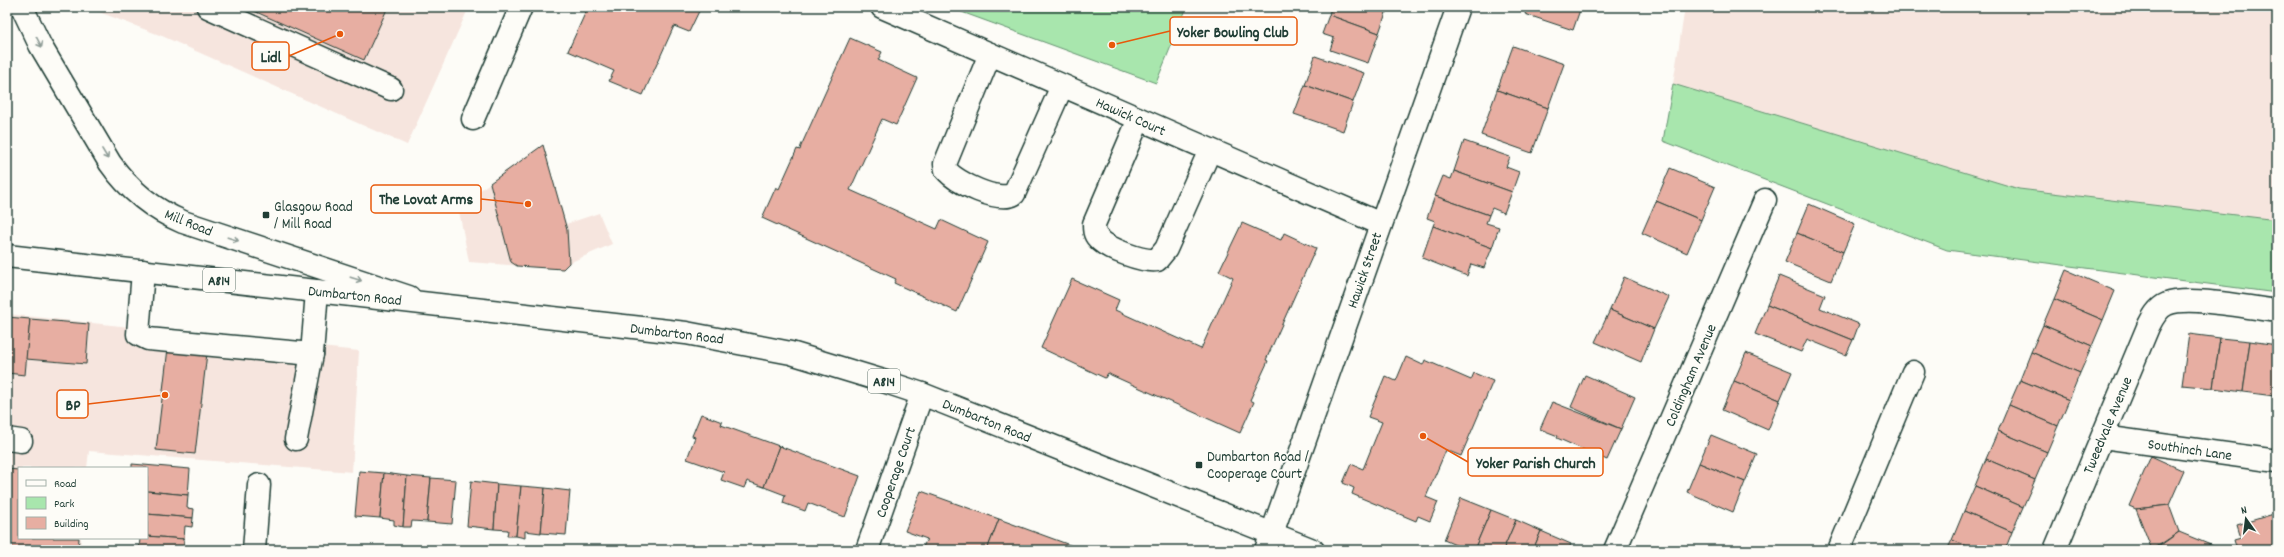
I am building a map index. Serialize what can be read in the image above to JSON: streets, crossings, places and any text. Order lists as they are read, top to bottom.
{
  "streets": {
    "street": [
      "Hawick Court",
      "Mill Road",
      "Hawick Street",
      "A814",
      "Dumbarton Road",
      "Coldingham Avenue",
      "Tweedvale Avenue",
      "Southinch Lane",
      "Cooperage Court"
    ]
  },
  "crossings": [
    ["Hawick Court", "Hawick Street"],
    ["Mill Road", "Dumbarton Road"],
    ["Hawick Street", "Dumbarton Road"],
    ["Dumbarton Road", "Cooperage Court"],
    ["Tweedvale Avenue", "Southinch Lane"]
  ],
  "one_way": ["Mill Road"],
  "places": {
    "other": [
      "Lidl",
      "Yoker Bowling Club",
      "The Lovat Arms",
      "BP",
      "Yoker Parish Church"
    ],
    "transit": ["Glasgow Road / Mill Road", "Dumbarton Road / Cooperage Court"]
  },
  "legend": ["Road", "Park", "Building"],
  "north": "top"
}
